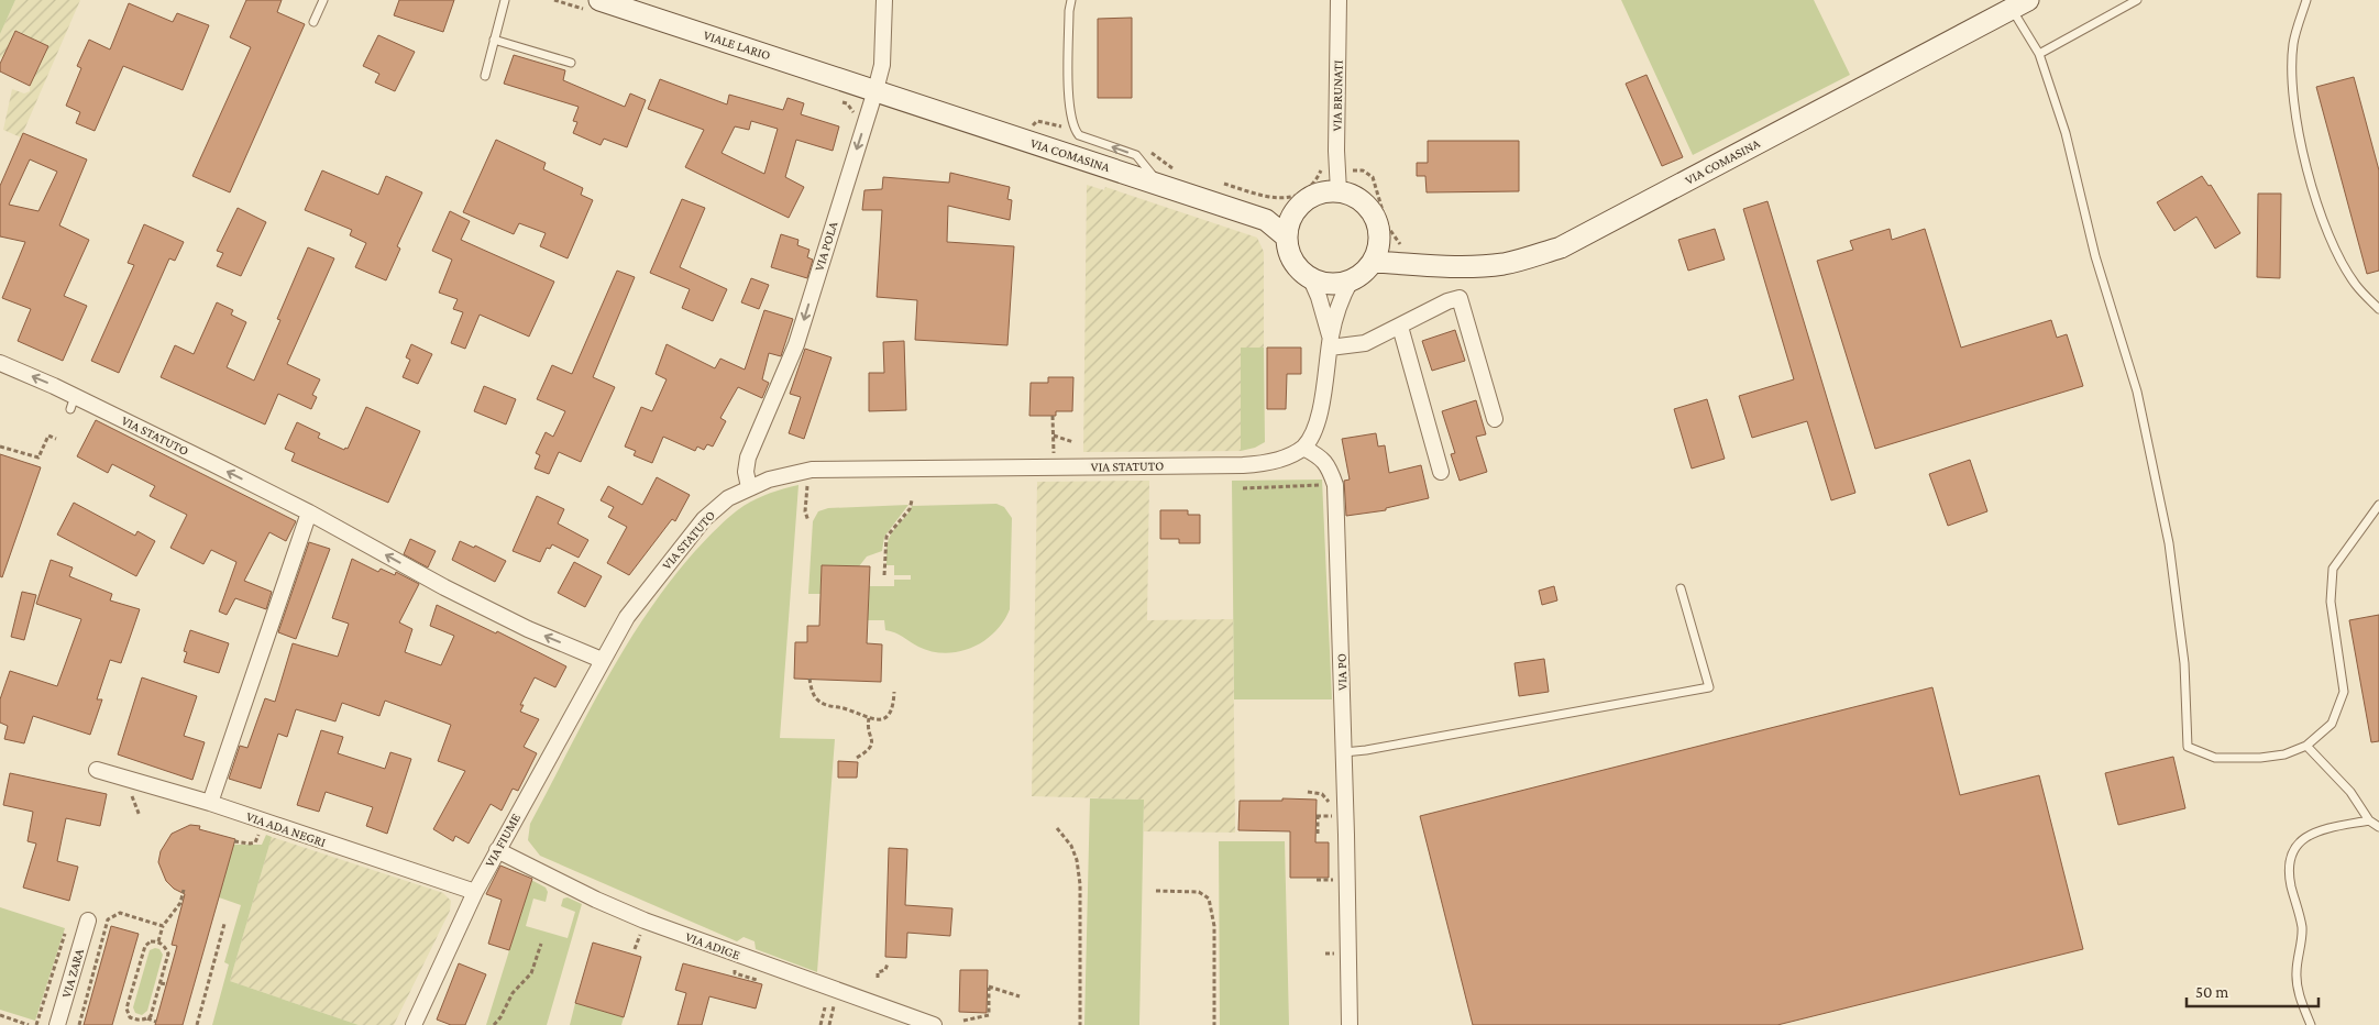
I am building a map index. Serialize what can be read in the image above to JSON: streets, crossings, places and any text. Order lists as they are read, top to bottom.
{
  "streets": {
    "main road": ["VIALE LARIO", "VIA COMASINA"],
    "street": [
      "VIA BRUNATI",
      "VIA POLA",
      "VIA STATUTO",
      "VIA PO",
      "VIA ADA NEGRI",
      "VIA FIUME",
      "VIA ADIGE",
      "VIA ZARA"
    ]
  },
  "crossings": [
    ["VIALE LARIO", "VIA COMASINA"],
    ["VIALE LARIO", "VIA POLA"],
    ["VIA BRUNATI", "VIA COMASINA"],
    ["VIA COMASINA", "VIA POLA"],
    ["VIA POLA", "VIA STATUTO"],
    ["VIA STATUTO", "VIA PO"],
    ["VIA STATUTO", "VIA FIUME"],
    ["VIA ADA NEGRI", "VIA FIUME"],
    ["VIA FIUME", "VIA ADIGE"]
  ],
  "one_way": ["VIA POLA", "VIA STATUTO"],
  "scale_bar": "50 m"
}
